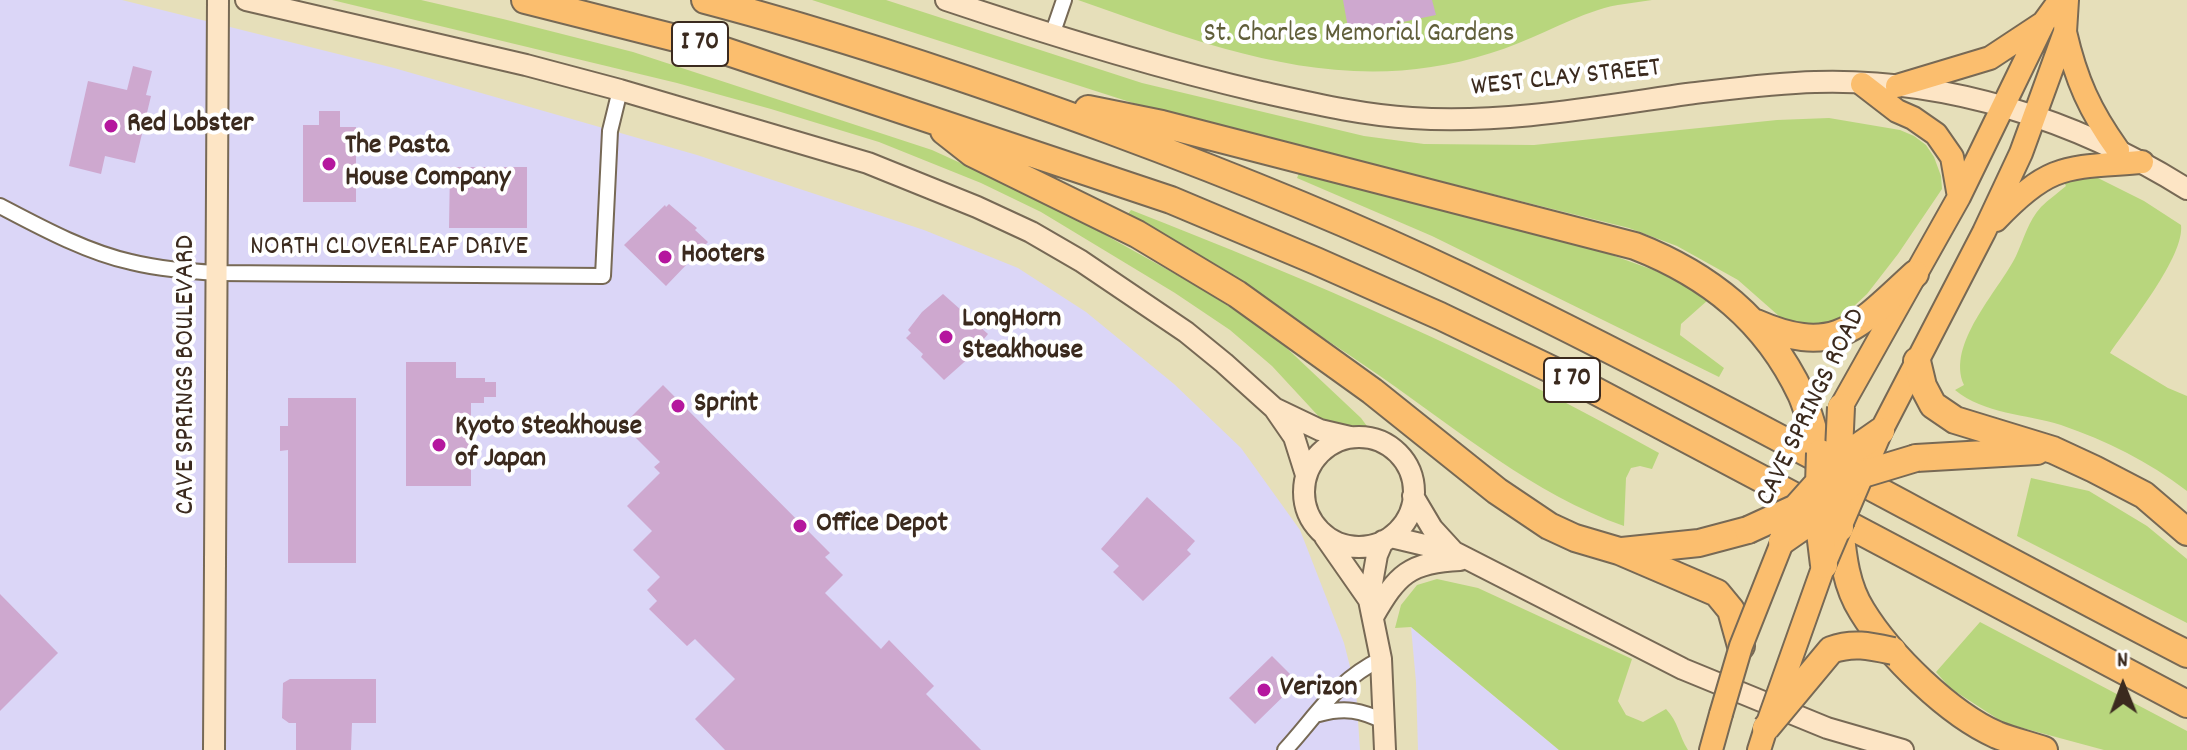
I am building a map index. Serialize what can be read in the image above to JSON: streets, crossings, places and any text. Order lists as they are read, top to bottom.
{
  "streets": {
    "highway": ["I 70"],
    "main road": ["WEST CLAY STREET", "CAVE SPRINGS BOULEVARD", "CAVE SPRINGS ROAD"],
    "street": ["NORTH CLOVERLEAF DRIVE"]
  },
  "crossings": [
    ["WEST CLAY STREET", "CAVE SPRINGS ROAD"],
    ["NORTH CLOVERLEAF DRIVE", "CAVE SPRINGS BOULEVARD"]
  ],
  "parks": ["St. Charles Memorial Gardens"],
  "places": [
    "Red Lobster",
    "The Pasta House Company",
    "Hooters",
    "LongHorn Steakhouse",
    "Sprint",
    "Kyoto Steakhouse of Japan",
    "Office Depot",
    "Verizon"
  ],
  "north": "top"
}
